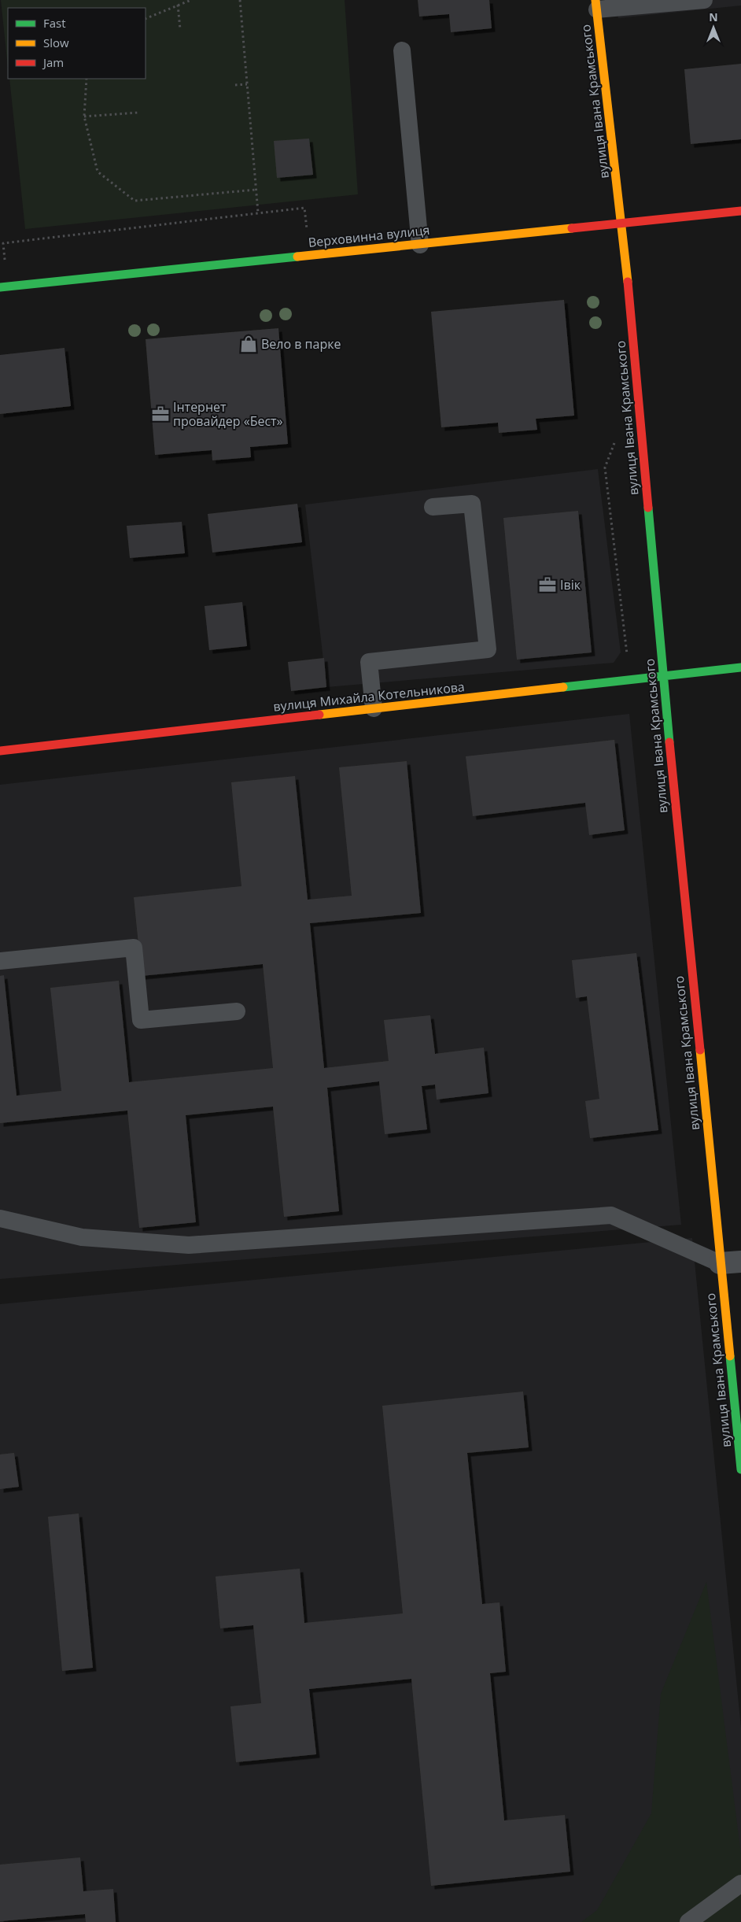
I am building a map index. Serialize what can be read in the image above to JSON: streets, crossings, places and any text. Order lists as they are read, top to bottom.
{
  "streets": {
    "street": ["вулиця Івана Крамського", "Верховинна вулиця", "вулиця Михайла Котельникова"]
  },
  "crossings": [
    ["вулиця Івана Крамського", "Верховинна вулиця"],
    ["вулиця Івана Крамського", "вулиця Михайла Котельникова"]
  ],
  "places": {
    "shop": ["Вело в парке"],
    "office": ["Інтернет провайдер «Бест»", "Івік"]
  },
  "legend": ["Fast", "Slow", "Jam"],
  "north": "top"
}
